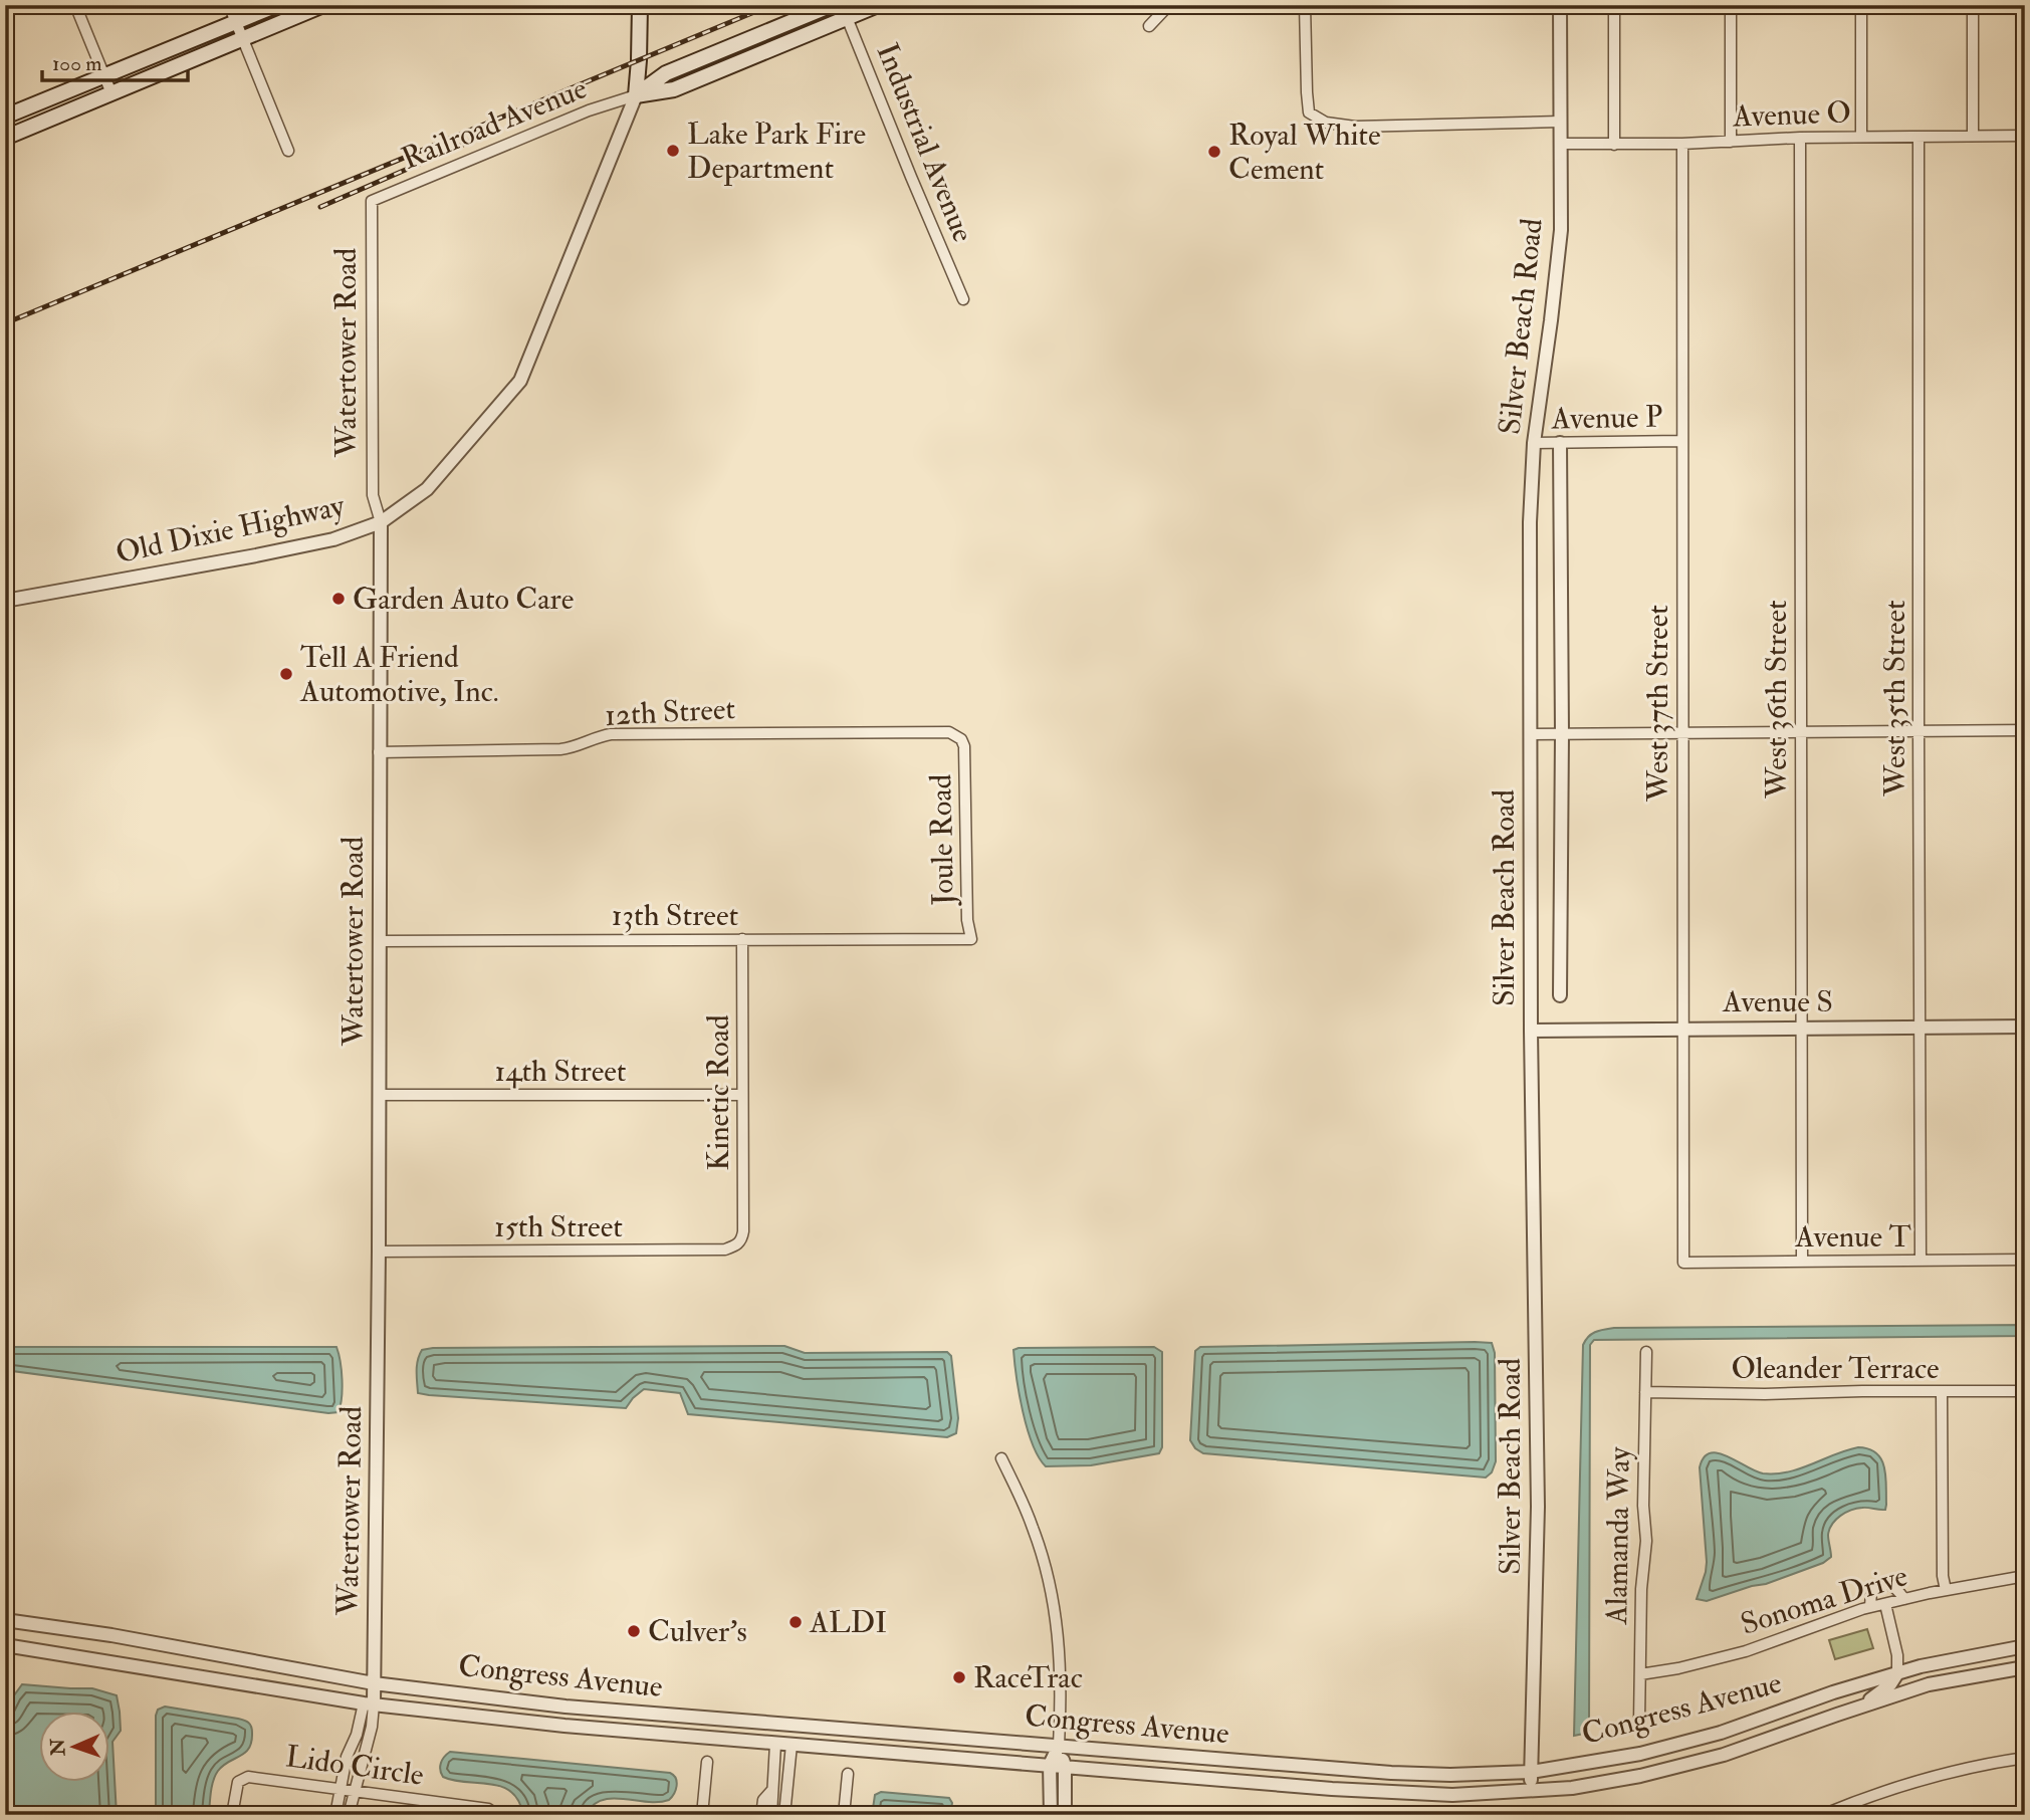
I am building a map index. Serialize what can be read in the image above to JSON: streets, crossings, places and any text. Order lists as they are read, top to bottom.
{
  "streets": {
    "street": [
      "Avenue O",
      "Railroad Avenue",
      "Industrial Avenue",
      "Silver Beach Road",
      "Watertower Road",
      "Avenue P",
      "Old Dixie Highway",
      "West 35th Street",
      "West 36th Street",
      "West 37th Street",
      "12th Street",
      "Joule Road",
      "13th Street",
      "Avenue S",
      "14th Street",
      "Kinetic Road",
      "15th Street",
      "Avenue T",
      "Oleander Terrace",
      "Alamanda Way",
      "Sonoma Drive",
      "Congress Avenue",
      "Lido Circle"
    ]
  },
  "crossings": [
    ["Avenue O", "Silver Beach Road"],
    ["Avenue O", "West 35th Street"],
    ["Avenue O", "West 36th Street"],
    ["Avenue O", "West 37th Street"],
    ["Railroad Avenue", "Watertower Road"],
    ["Railroad Avenue", "Old Dixie Highway"],
    ["Silver Beach Road", "Avenue P"],
    ["Silver Beach Road", "Avenue S"],
    ["Silver Beach Road", "Congress Avenue"],
    ["Watertower Road", "Old Dixie Highway"],
    ["Watertower Road", "12th Street"],
    ["Watertower Road", "13th Street"],
    ["Watertower Road", "14th Street"],
    ["Watertower Road", "15th Street"],
    ["Watertower Road", "Congress Avenue"],
    ["Avenue P", "West 37th Street"],
    ["West 35th Street", "Avenue S"],
    ["West 35th Street", "Avenue T"],
    ["West 36th Street", "Avenue S"],
    ["West 36th Street", "Avenue T"],
    ["West 37th Street", "Avenue S"],
    ["West 37th Street", "Avenue T"],
    ["12th Street", "Joule Road"],
    ["Joule Road", "13th Street"],
    ["13th Street", "Kinetic Road"],
    ["14th Street", "Kinetic Road"],
    ["Kinetic Road", "15th Street"],
    ["Oleander Terrace", "Alamanda Way"],
    ["Alamanda Way", "Sonoma Drive"]
  ],
  "places": [
    "Lake Park Fire Department",
    "Royal White Cement",
    "Garden Auto Care",
    "Tell A Friend Automotive, Inc.",
    "ALDI",
    "Culver's",
    "RaceTrac"
  ],
  "scale_bar": "100 m",
  "north": "left"
}
